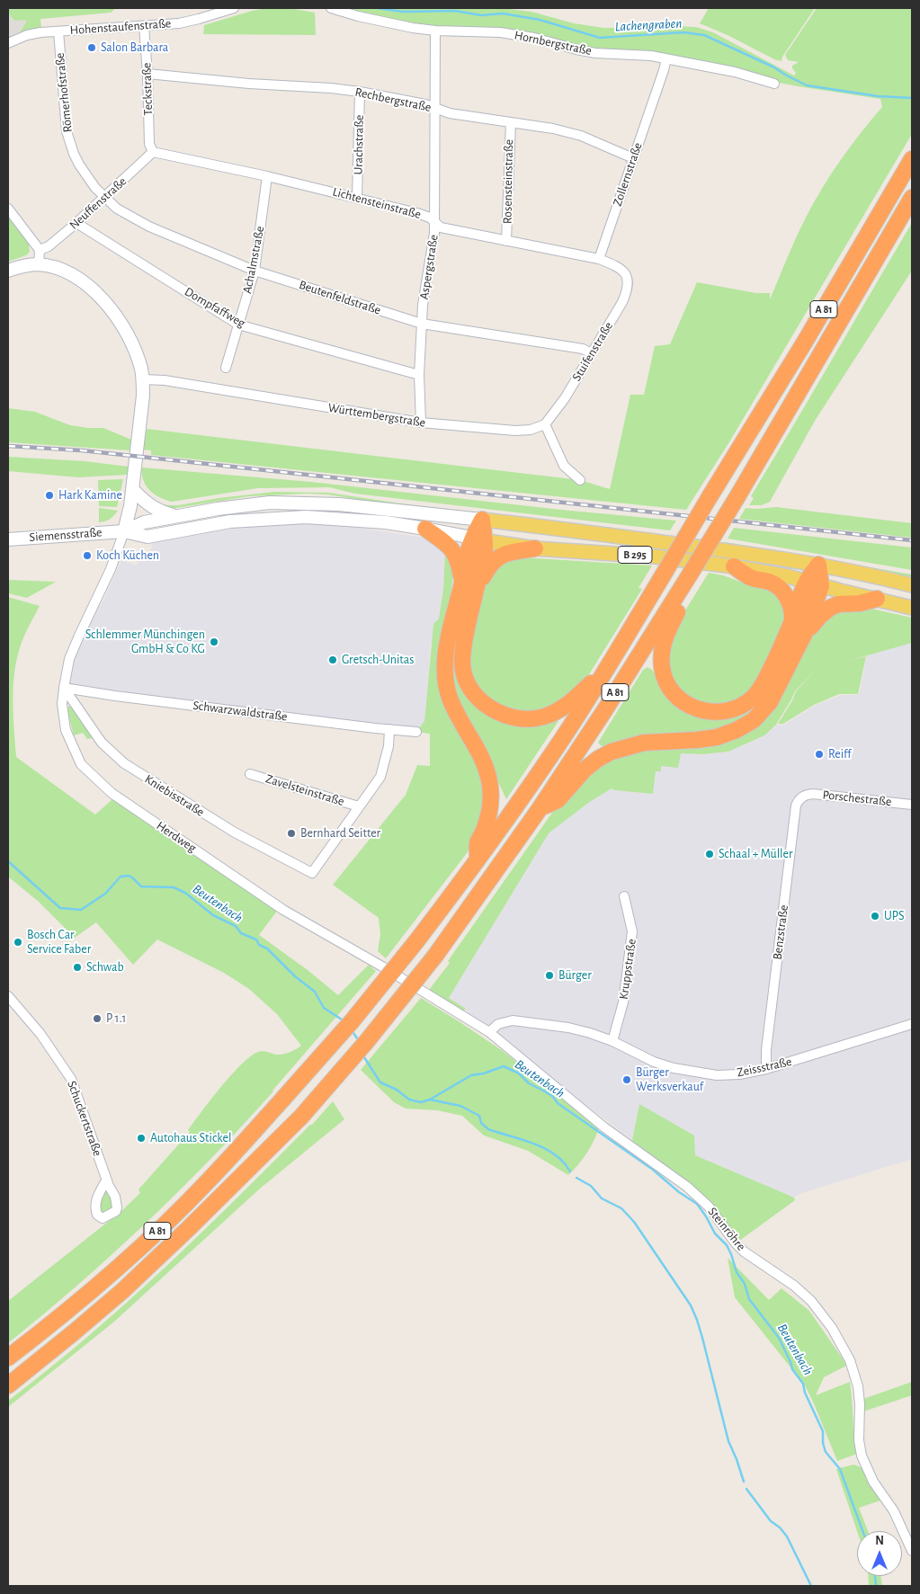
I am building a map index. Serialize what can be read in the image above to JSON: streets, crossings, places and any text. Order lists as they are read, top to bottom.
{
  "streets": {
    "highway": ["A 81"],
    "main road": ["Siemensstraße", "B 295"],
    "street": [
      "Hohenstaufenstraße",
      "Hornbergstraße",
      "Teckstraße",
      "Römerhofstraße",
      "Rechbergstraße",
      "Urachstraße",
      "Zollernstraße",
      "Rosensteinstraße",
      "Neuffenstraße",
      "Lichtensteinstraße",
      "Achalmstraße",
      "Aspergstraße",
      "Beutenfeldstraße",
      "Dompfaffweg",
      "Stuifenstraße",
      "Württembergstraße",
      "Schwarzwaldstraße",
      "Zavelsteinstraße",
      "Kniebisstraße",
      "Porschestraße",
      "Herdweg",
      "Benzstraße",
      "Kruppstraße",
      "Zeissstraße",
      "Schuckertstraße",
      "Steinröhre"
    ]
  },
  "crossings": [
    ["Hohenstaufenstraße", "Teckstraße"],
    ["Hohenstaufenstraße", "Römerhofstraße"],
    ["Hornbergstraße", "Zollernstraße"],
    ["Hornbergstraße", "Aspergstraße"],
    ["Teckstraße", "Rechbergstraße"],
    ["Teckstraße", "Neuffenstraße"],
    ["Teckstraße", "Lichtensteinstraße"],
    ["Römerhofstraße", "Neuffenstraße"],
    ["Römerhofstraße", "Beutenfeldstraße"],
    ["Rechbergstraße", "Urachstraße"],
    ["Rechbergstraße", "Zollernstraße"],
    ["Rechbergstraße", "Rosensteinstraße"],
    ["Rechbergstraße", "Aspergstraße"],
    ["Urachstraße", "Lichtensteinstraße"],
    ["Zollernstraße", "Lichtensteinstraße"],
    ["Zollernstraße", "Stuifenstraße"],
    ["Rosensteinstraße", "Lichtensteinstraße"],
    ["Neuffenstraße", "Lichtensteinstraße"],
    ["Neuffenstraße", "Beutenfeldstraße"],
    ["Neuffenstraße", "Dompfaffweg"],
    ["Lichtensteinstraße", "Achalmstraße"],
    ["Lichtensteinstraße", "Aspergstraße"],
    ["Lichtensteinstraße", "Stuifenstraße"],
    ["Achalmstraße", "Beutenfeldstraße"],
    ["Achalmstraße", "Dompfaffweg"],
    ["Aspergstraße", "Beutenfeldstraße"],
    ["Aspergstraße", "Dompfaffweg"],
    ["Aspergstraße", "Württembergstraße"],
    ["Beutenfeldstraße", "Stuifenstraße"],
    ["A 81", "B 295"],
    ["Stuifenstraße", "Württembergstraße"],
    ["Siemensstraße", "Herdweg"],
    ["Schwarzwaldstraße", "Kniebisstraße"],
    ["Schwarzwaldstraße", "Herdweg"],
    ["Zavelsteinstraße", "Kniebisstraße"],
    ["Kniebisstraße", "Herdweg"],
    ["Porschestraße", "Benzstraße"],
    ["Herdweg", "Zeissstraße"],
    ["Herdweg", "Steinröhre"],
    ["Benzstraße", "Zeissstraße"],
    ["Kruppstraße", "Zeissstraße"],
    ["Zeissstraße", "Steinröhre"]
  ],
  "water": ["Lachengraben", "Beutenbach"],
  "places": [
    "Salon Barbara",
    "Hark Kamine",
    "Koch Küchen",
    "Schlemmer Münchingen GmbH & Co KG",
    "Gretsch-Unitas",
    "Reiff",
    "Bernhard Seitter",
    "Schaal + Müller",
    "UPS",
    "Bosch Car Service Faber",
    "Schwab",
    "Bürger",
    "P 1.1",
    "Bürger Werksverkauf",
    "Autohaus Stickel"
  ],
  "north": "top"
}
